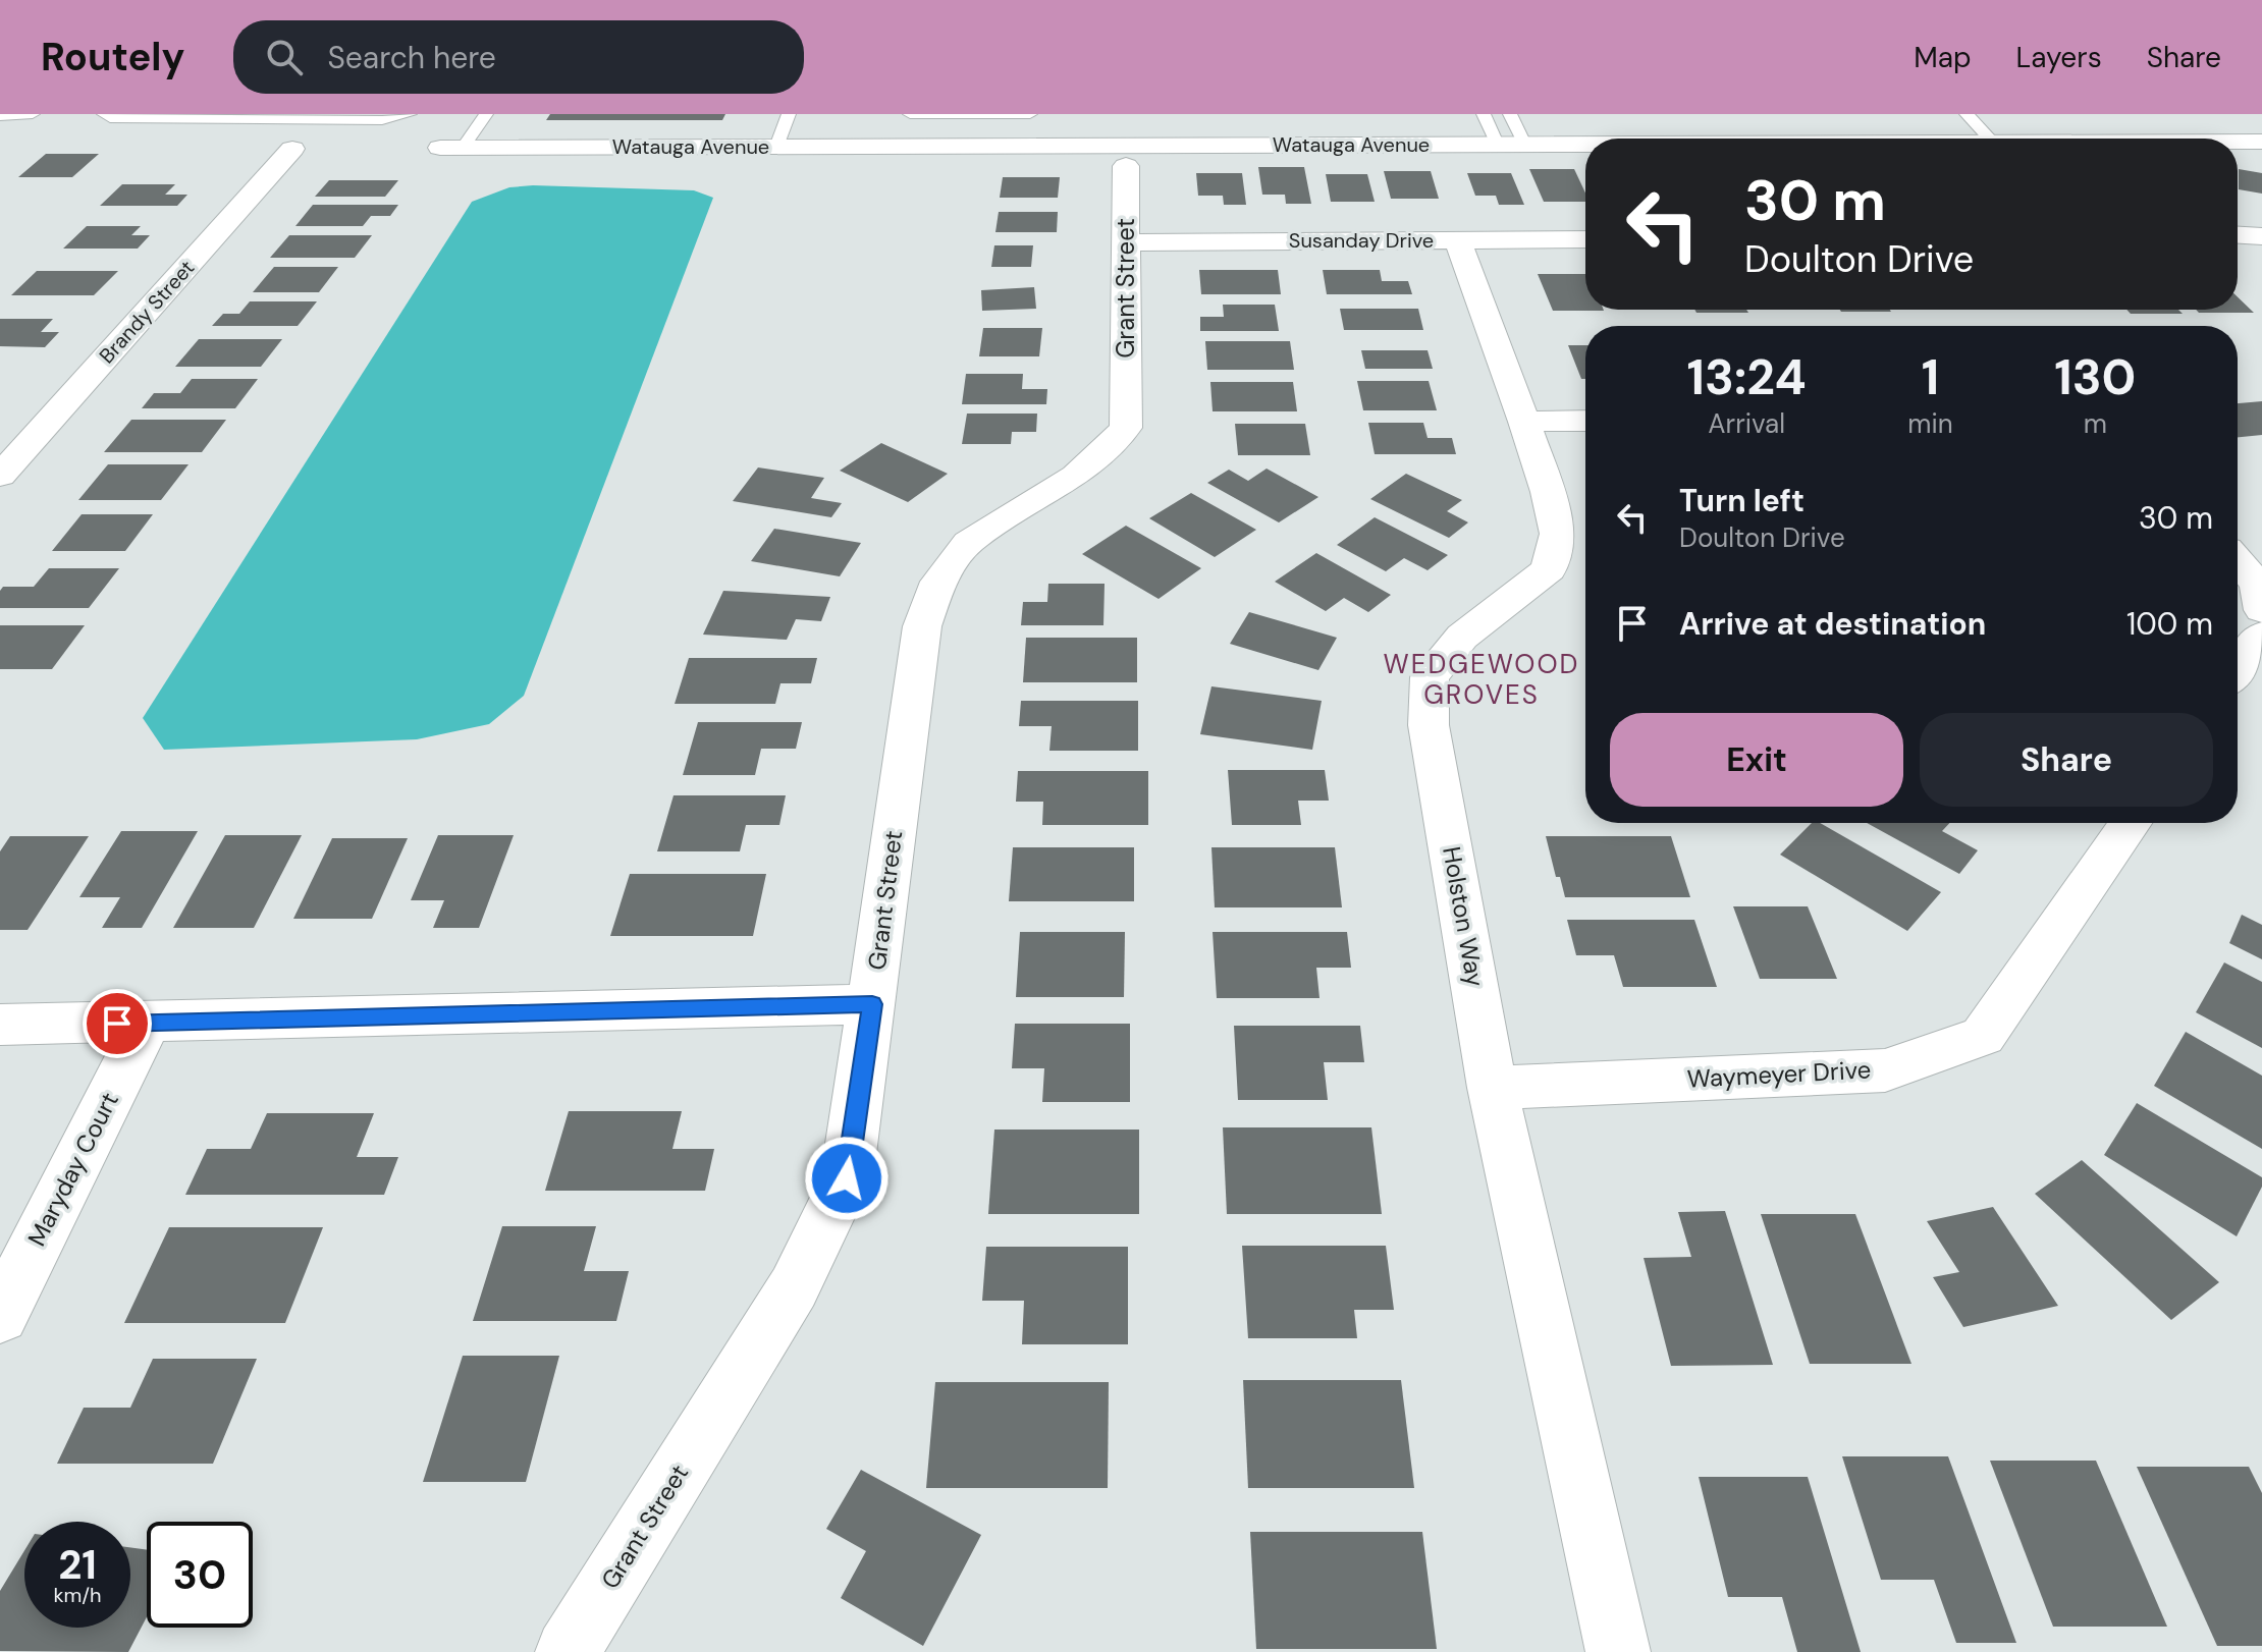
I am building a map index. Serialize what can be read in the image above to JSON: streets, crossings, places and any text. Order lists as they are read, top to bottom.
{
  "streets": {
    "street": [
      "Watauga Avenue",
      "Susanday Drive",
      "Grant Street",
      "Brandy Street",
      "Holston Way",
      "Waymeyer Drive",
      "Maryday Court"
    ]
  },
  "crossings": [
    ["Susanday Drive", "Grant Street"],
    ["Susanday Drive", "Holston Way"],
    ["Holston Way", "Waymeyer Drive"]
  ],
  "districts": ["WEDGEWOOD GROVES"],
  "page": {
    "header": "Routely",
    "search": "Search here",
    "nav": ["Map", "Layers", "Share"],
    "turn": ["30 m", "Doulton Drive"],
    "eta": [
      "13:24",
      "Arrival",
      "1",
      "min",
      "130",
      "m"
    ],
    "list": [
      {
        "name": "Turn left",
        "note": "Doulton Drive",
        "value": "30 m"
      },
      {
        "name": "Arrive at destination",
        "value": "100 m"
      }
    ],
    "buttons": ["Exit", "Share"],
    "speed": "21 km/h",
    "limit": "30"
  }
}
